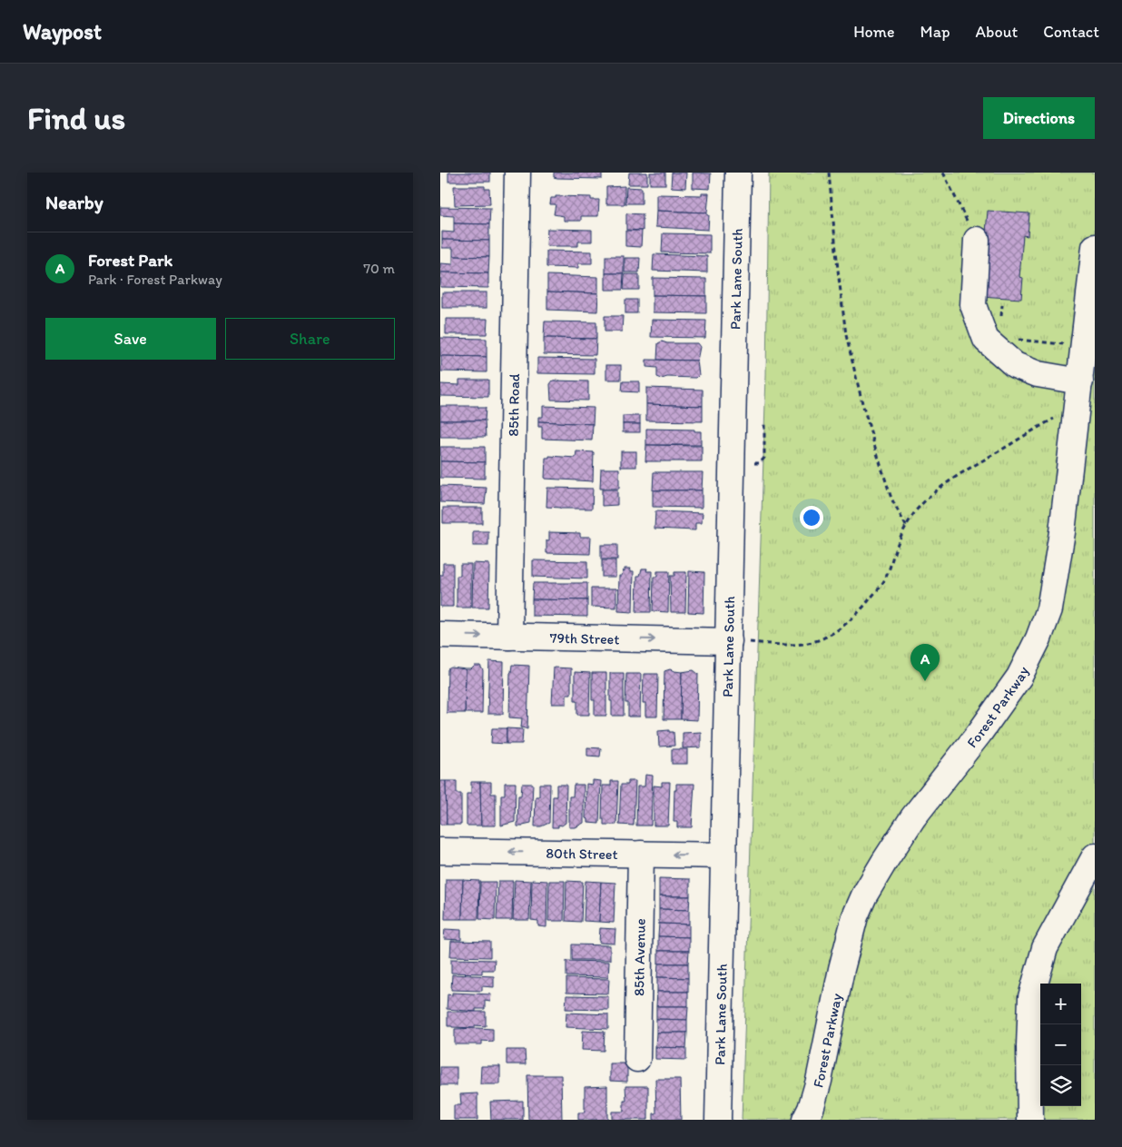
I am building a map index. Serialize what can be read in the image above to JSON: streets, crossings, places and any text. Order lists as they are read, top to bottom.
{
  "streets": {
    "street": [
      "Park Lane South",
      "85th Road",
      "79th Street",
      "Forest Parkway",
      "80th Street",
      "85th Avenue"
    ]
  },
  "crossings": [
    ["Park Lane South", "79th Street"],
    ["Park Lane South", "80th Street"],
    ["85th Road", "79th Street"],
    ["80th Street", "85th Avenue"]
  ],
  "one_way": ["79th Street", "80th Street"],
  "page": {
    "header": "Waypost",
    "nav": [
      "Home",
      "Map",
      "About",
      "Contact"
    ],
    "buttons": [
      "Directions",
      ["Save", "Share"]
    ],
    "title": "Find us",
    "heading": "Nearby",
    "list": [
      {
        "mark": "A",
        "name": "Forest Park",
        "note": "Park · Forest Parkway",
        "value": "70 m"
      }
    ],
    "pins": "A",
    "map_buttons": ["+", "−"]
  }
}
